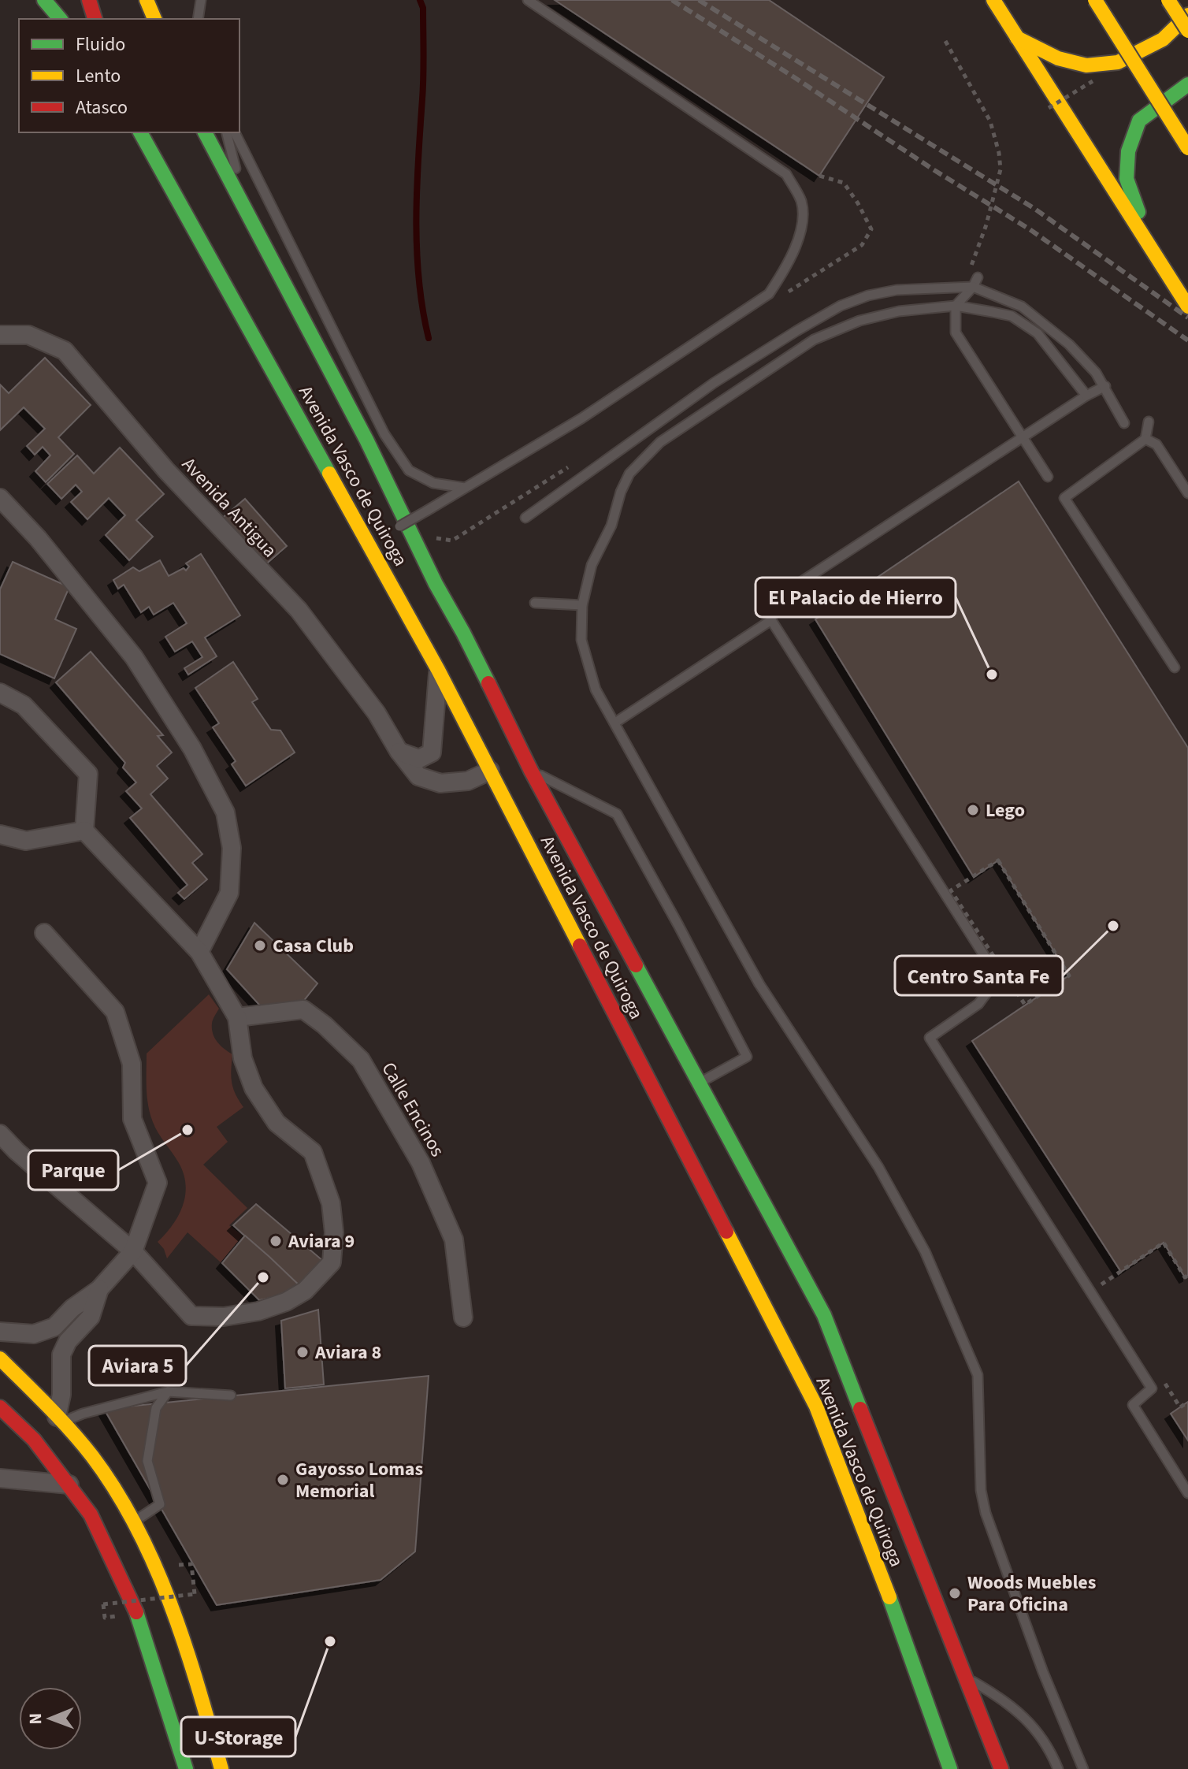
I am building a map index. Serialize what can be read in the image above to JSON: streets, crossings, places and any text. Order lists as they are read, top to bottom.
{
  "streets": {
    "main road": ["Avenida Vasco de Quiroga"],
    "street": ["Avenida Antigua", "Calle Encinos"]
  },
  "crossings": [
    ["Avenida Vasco de Quiroga", "Avenida Antigua"]
  ],
  "places": [
    "El Palacio de Hierro",
    "Lego",
    "Centro Santa Fe",
    "Casa Club",
    "Parque",
    "Aviara 9",
    "Aviara 5",
    "Aviara 8",
    "Gayosso Lomas Memorial",
    "Woods Muebles Para Oficina",
    "U-Storage"
  ],
  "legend": ["Fluido", "Lento", "Atasco"],
  "north": "left"
}
